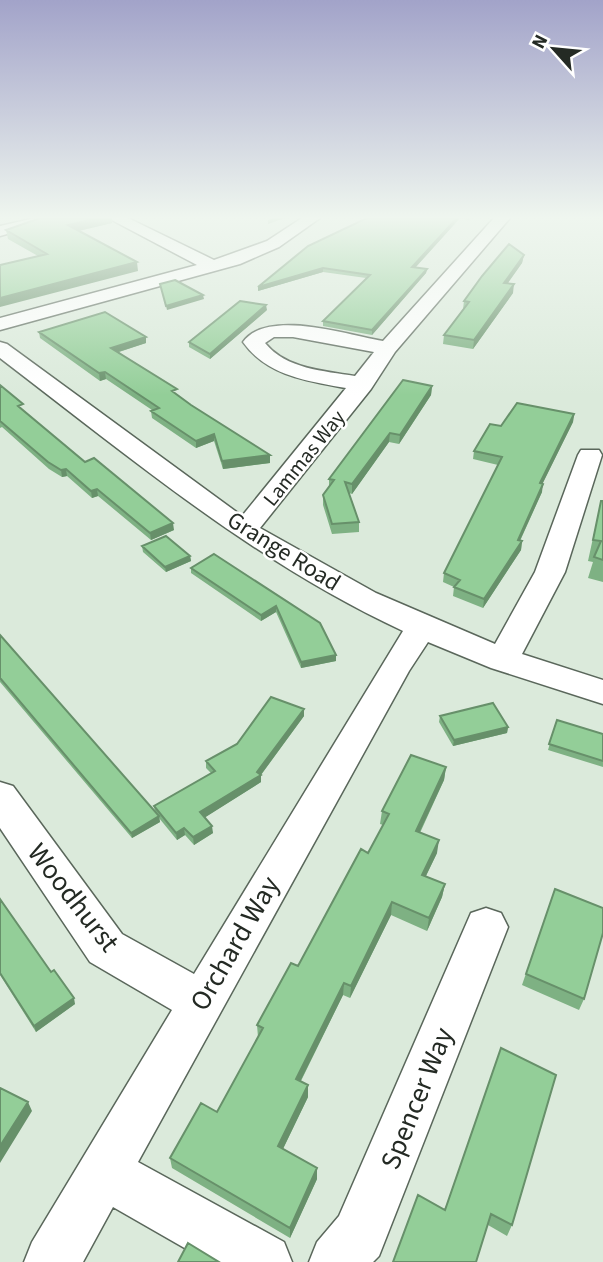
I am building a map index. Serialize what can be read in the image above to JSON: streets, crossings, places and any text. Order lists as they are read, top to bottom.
{
  "streets": {
    "street": [
      "Lammas Way",
      "Grange Road",
      "Woodhurst",
      "Orchard Way",
      "Spencer Way"
    ]
  },
  "crossings": [
    ["Lammas Way", "Grange Road"],
    ["Grange Road", "Orchard Way"],
    ["Woodhurst", "Orchard Way"]
  ],
  "north": "top left"
}
